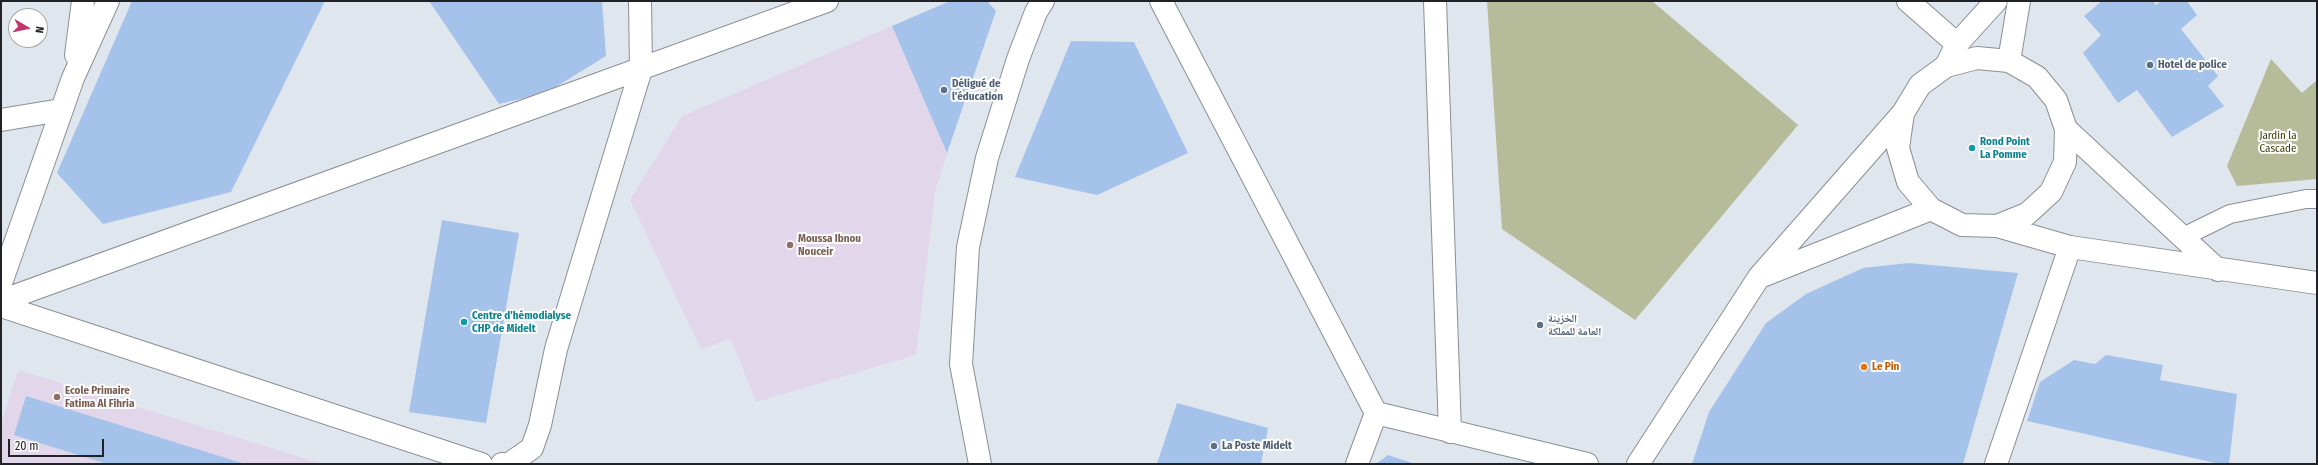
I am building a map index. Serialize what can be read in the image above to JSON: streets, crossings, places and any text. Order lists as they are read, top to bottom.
{
  "parks": ["Jardin la Cascade"],
  "places": [
    "Hotel de police",
    "Déligué de l'éducation",
    "Rond Point La Pomme",
    "Moussa Ibnou Nouceir",
    "Centre d'hémodialyse CHP de Midelt",
    "الخزينة العامة للمملكة",
    "Le Pin",
    "Ecole Primaire Fatima Al Fihria",
    "La Poste Midelt"
  ],
  "scale_bar": "20 m",
  "north": "right"
}
